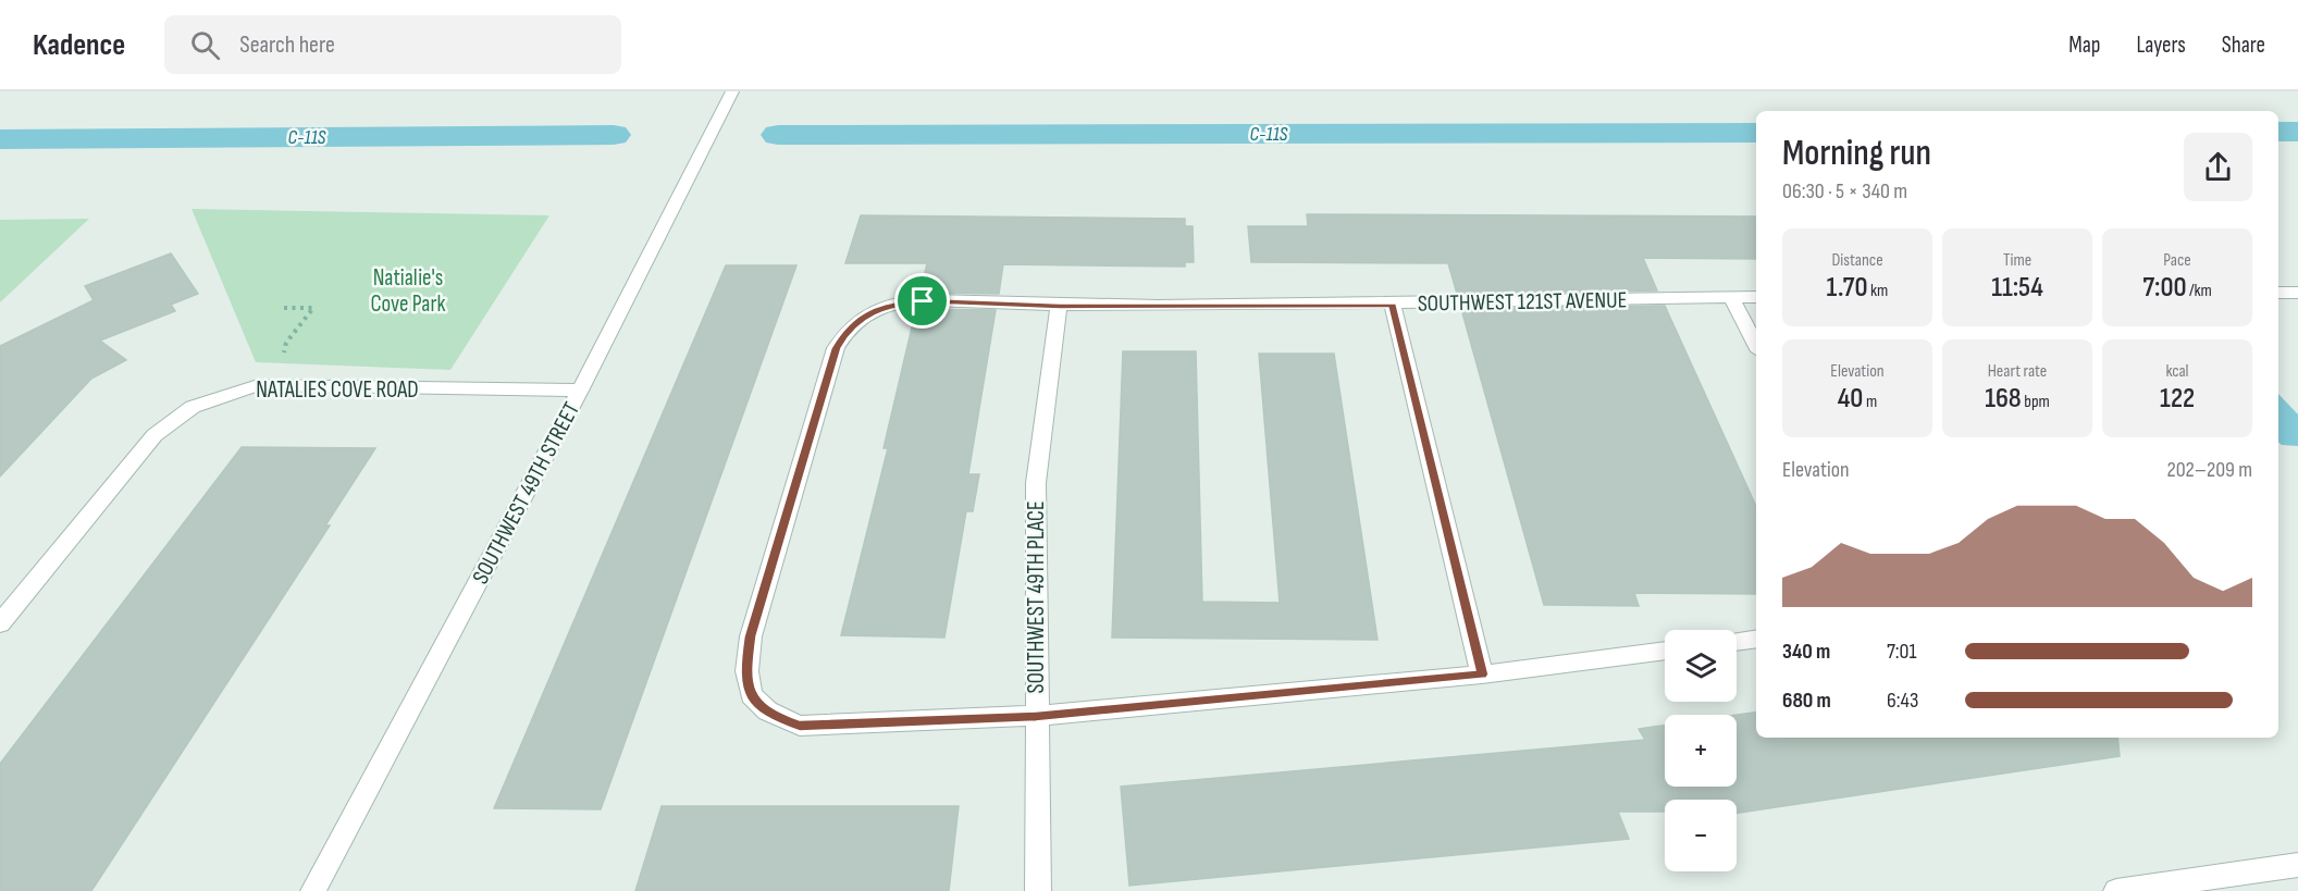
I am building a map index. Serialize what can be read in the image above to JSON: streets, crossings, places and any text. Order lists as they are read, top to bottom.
{
  "streets": {
    "street": [
      "SOUTHWEST 121ST AVENUE",
      "NATALIES COVE ROAD",
      "SOUTHWEST 49TH STREET",
      "SOUTHWEST 49TH PLACE"
    ]
  },
  "crossings": [
    ["SOUTHWEST 121ST AVENUE", "SOUTHWEST 49TH PLACE"],
    ["NATALIES COVE ROAD", "SOUTHWEST 49TH STREET"]
  ],
  "water": ["C-11S"],
  "parks": ["Natialie's Cove Park"],
  "page": {
    "header": "Kadence",
    "search": "Search here",
    "nav": ["Map", "Layers", "Share"],
    "heading": ["Morning run", "06:30 · 5 × 340 m"],
    "stats": [
      ["Distance", "1.70 km"],
      ["Time", "11:54"],
      ["Pace", "7:00 /km"],
      ["Elevation", "40 m"],
      ["Heart rate", "168 bpm"],
      ["kcal", "122"]
    ],
    "chart": ["Elevation", "202–209 m"],
    "list": [
      {
        "name": "340 m",
        "note": "7:01"
      },
      {
        "name": "680 m",
        "note": "6:43"
      }
    ],
    "map_buttons": ["+", "−"]
  }
}
